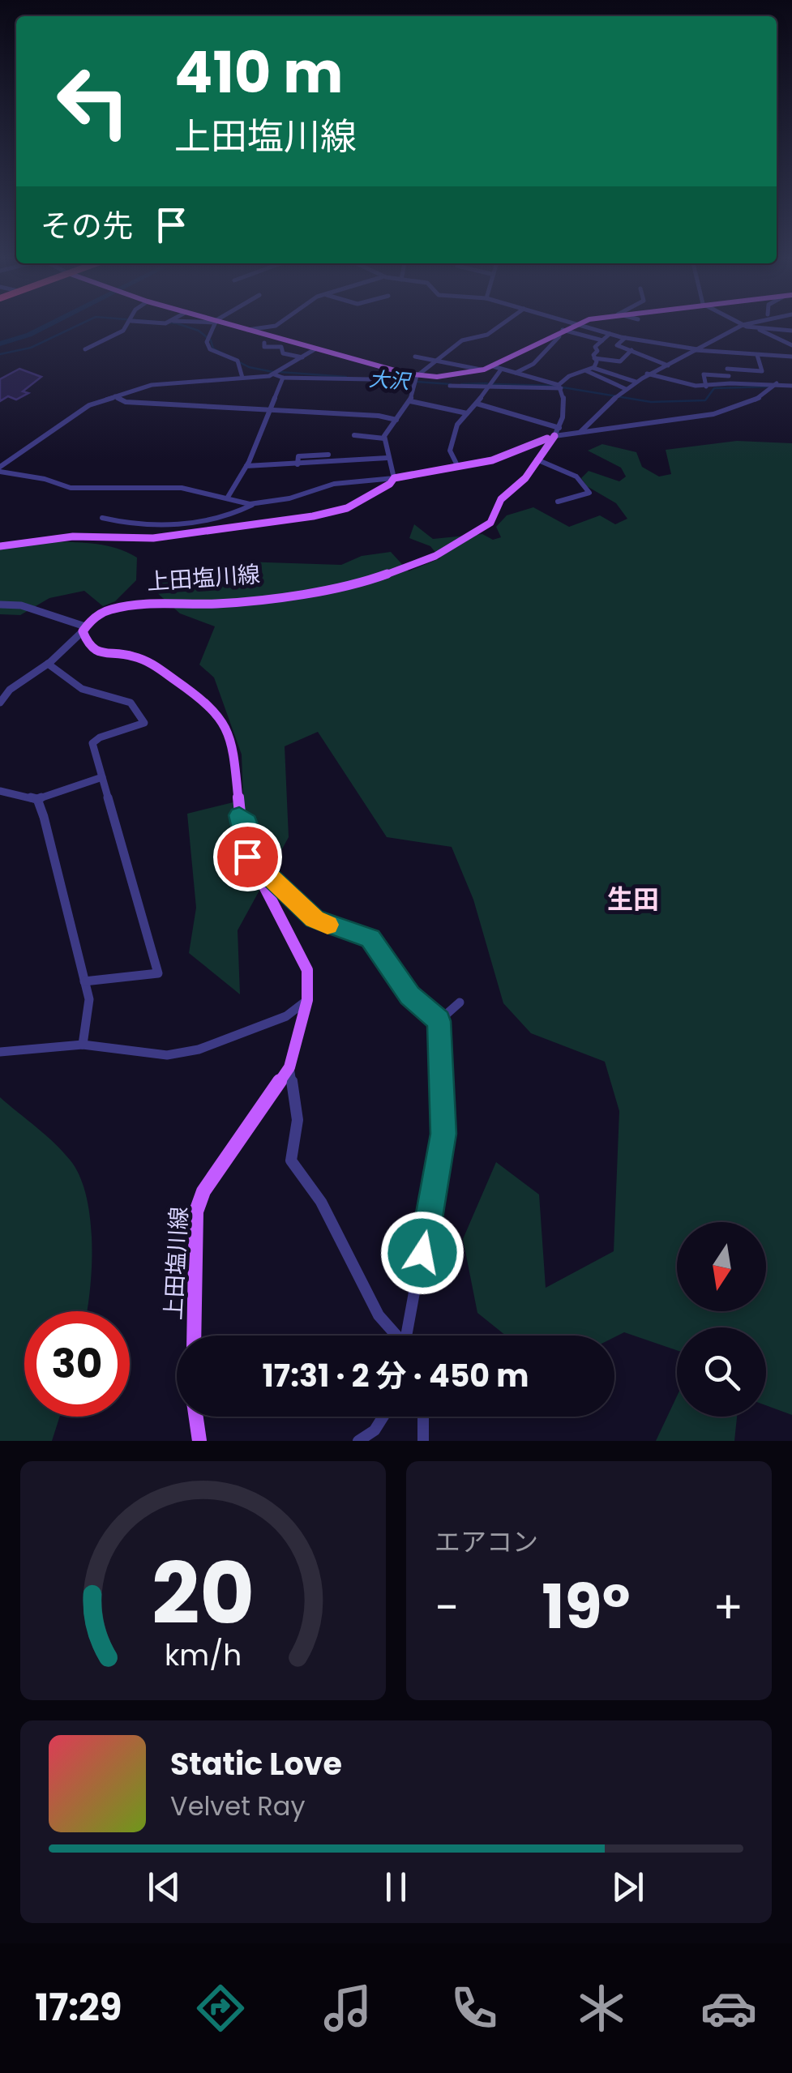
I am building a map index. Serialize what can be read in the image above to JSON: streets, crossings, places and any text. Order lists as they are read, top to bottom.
{
  "streets": {
    "main road": ["上田塩川線"]
  },
  "districts": ["生田"],
  "water": ["大沢"],
  "north": "bottom",
  "page": {
    "turn": ["410 m", "上田塩川線"],
    "then": "その先",
    "limit": "30",
    "trip": "17:31 · 2 分 · 450 m",
    "tile": "エアコン",
    "heat": ["−", "19°", "+"],
    "song": ["Static Love", "Velvet Ray"],
    "tabs": "17:29",
    "gauge": ["20", "km/h"]
  }
}
